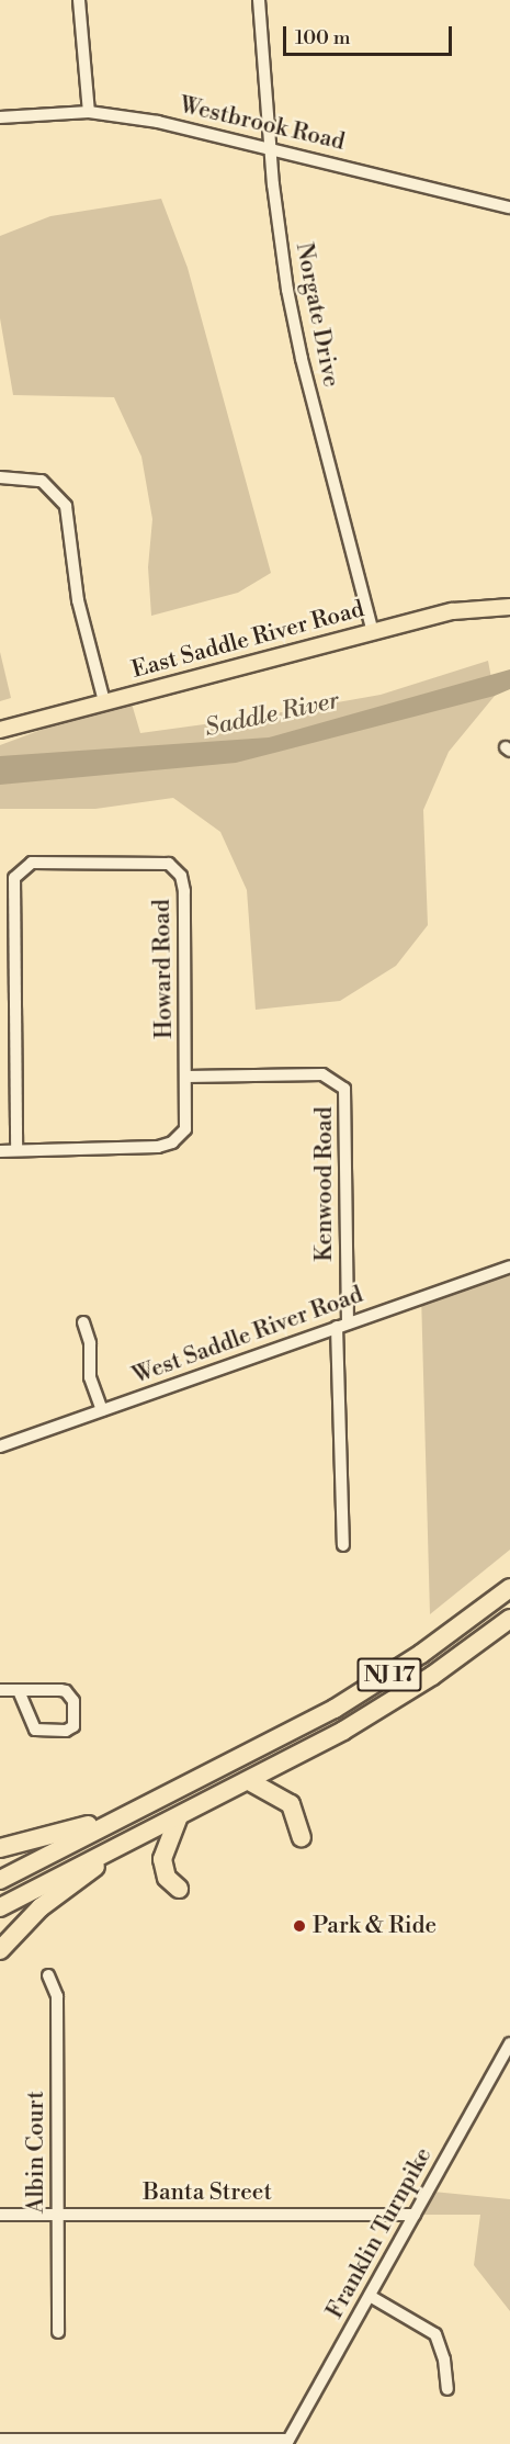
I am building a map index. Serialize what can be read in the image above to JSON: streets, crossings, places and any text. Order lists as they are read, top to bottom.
{
  "streets": {
    "highway": ["NJ 17"],
    "main road": ["East Saddle River Road"],
    "street": [
      "Westbrook Road",
      "Norgate Drive",
      "Howard Road",
      "Kenwood Road",
      "West Saddle River Road",
      "Albin Court",
      "Banta Street",
      "Franklin Turnpike"
    ]
  },
  "crossings": [
    ["Westbrook Road", "Norgate Drive"],
    ["Norgate Drive", "East Saddle River Road"],
    ["Howard Road", "Kenwood Road"],
    ["Kenwood Road", "West Saddle River Road"],
    ["Albin Court", "Banta Street"],
    ["Banta Street", "Franklin Turnpike"]
  ],
  "water": ["Saddle River"],
  "places": ["Park & Ride"],
  "scale_bar": "100 m"
}
